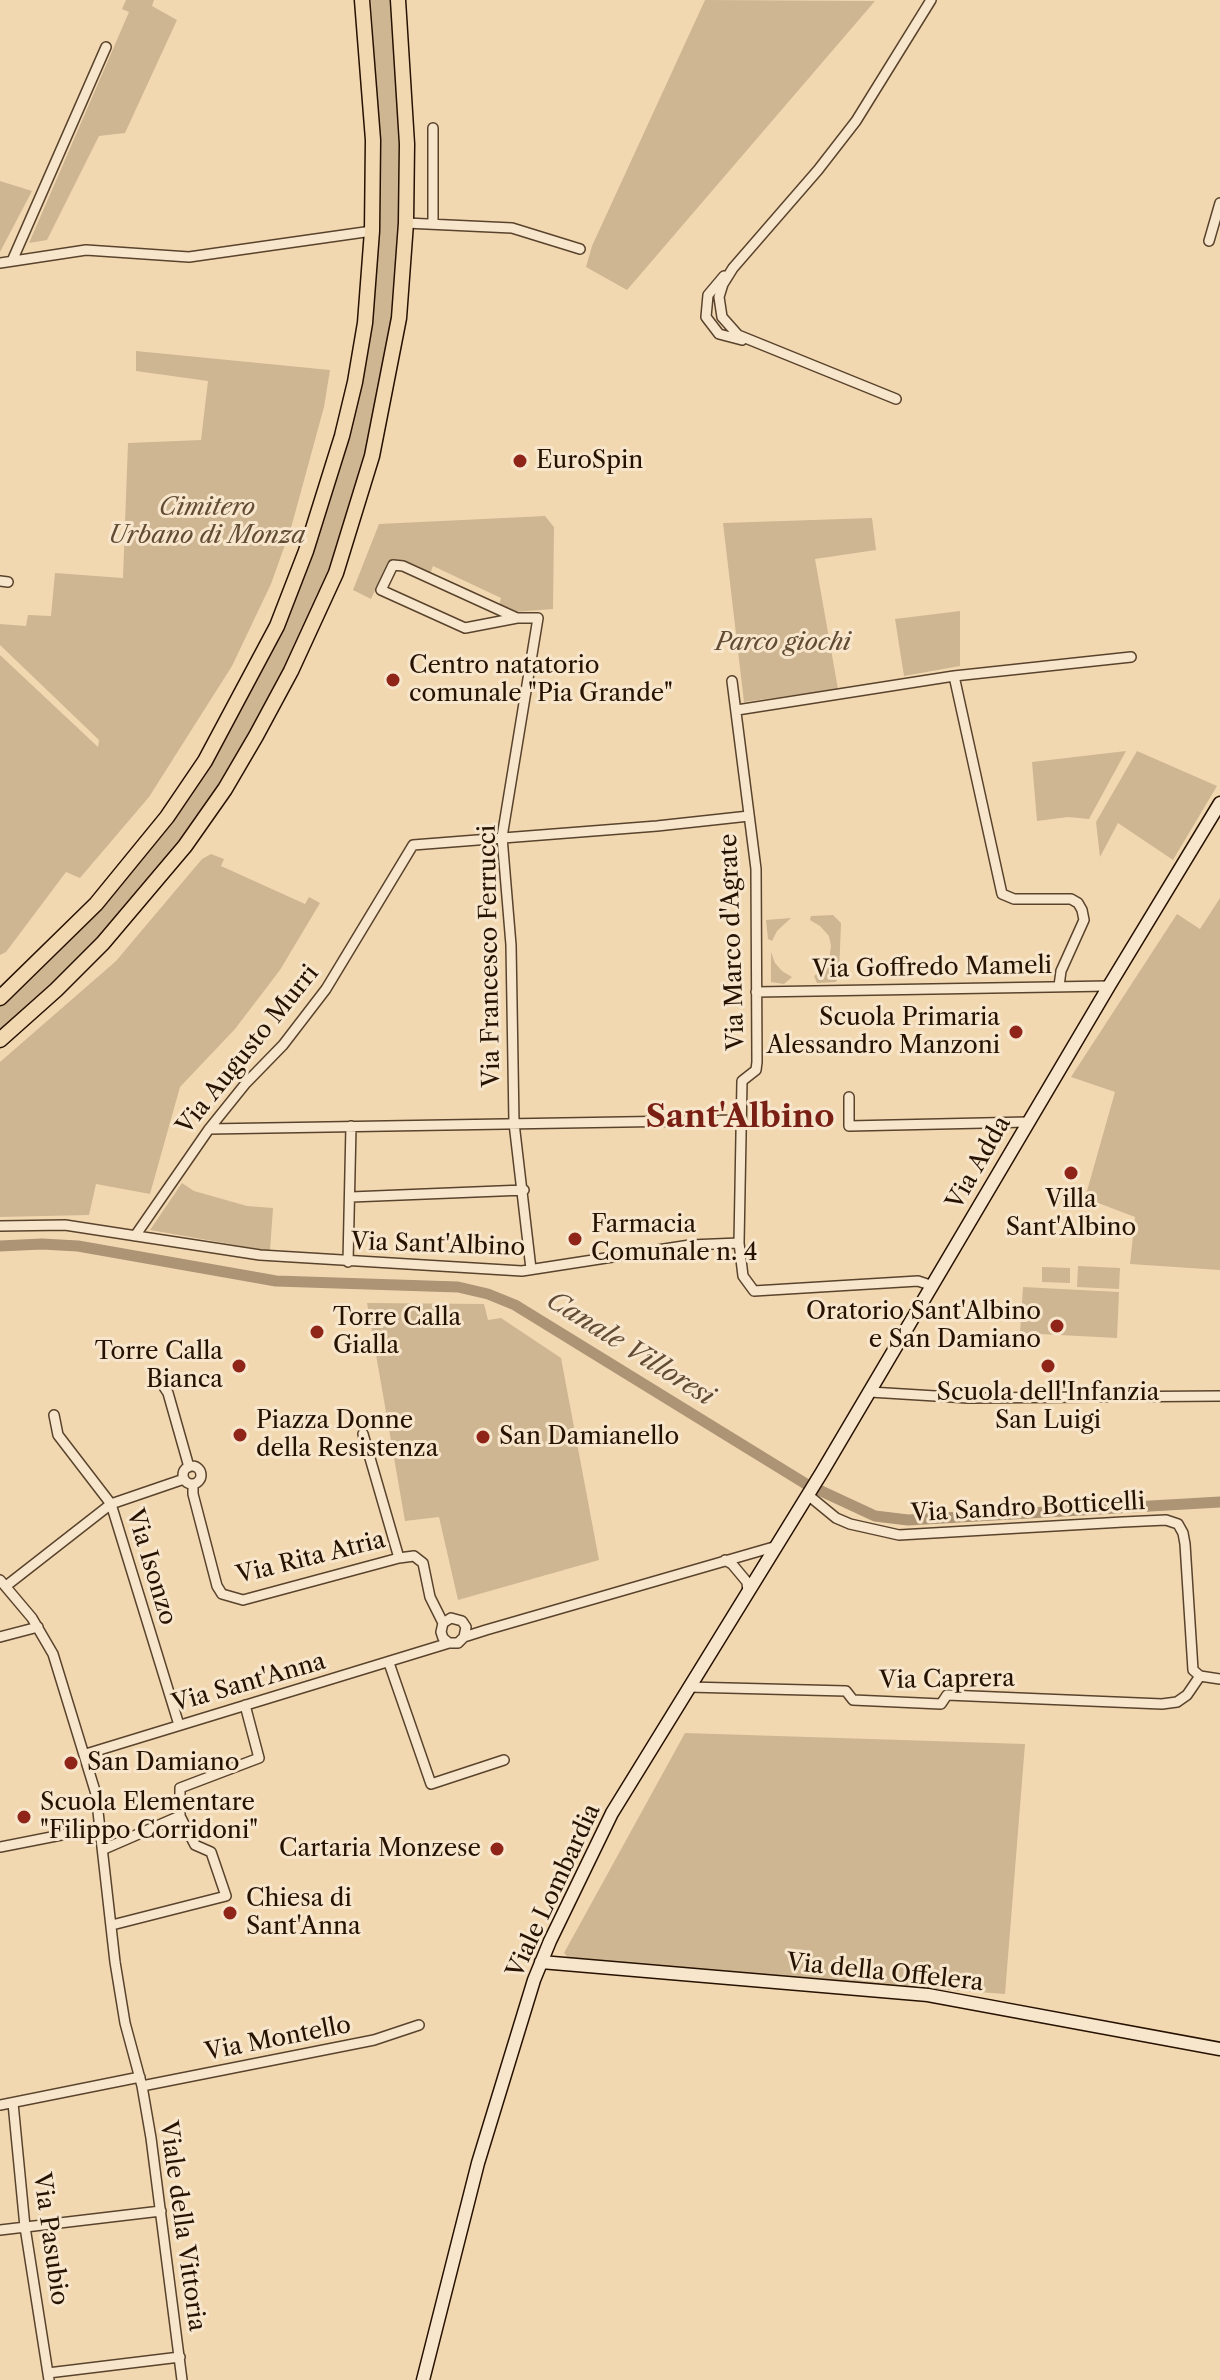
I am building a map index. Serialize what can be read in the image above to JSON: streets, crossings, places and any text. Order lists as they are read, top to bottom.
{
  "streets": {
    "main road": ["Via Adda", "Viale Lombardia", "Via della Offelera"],
    "street": [
      "Via Marco d'Agrate",
      "Via Francesco Ferrucci",
      "Via Goffredo Mameli",
      "Via Augusto Murri",
      "Via Sant'Albino",
      "Via Sandro Botticelli",
      "Via Rita Atria",
      "Via Isonzo",
      "Via Caprera",
      "Via Sant'Anna",
      "Via Montello",
      "Viale della Vittoria",
      "Via Pasubio"
    ]
  },
  "crossings": [
    ["Via Marco d'Agrate", "Via Goffredo Mameli"],
    ["Via Marco d'Agrate", "Via Sant'Albino"],
    ["Via Francesco Ferrucci", "Via Augusto Murri"],
    ["Via Francesco Ferrucci", "Via Sant'Albino"],
    ["Via Goffredo Mameli", "Via Adda"],
    ["Via Augusto Murri", "Via Sant'Albino"],
    ["Via Adda", "Via Sandro Botticelli"],
    ["Via Adda", "Via Sant'Anna"],
    ["Via Adda", "Viale Lombardia"],
    ["Via Sandro Botticelli", "Via Caprera"],
    ["Via Rita Atria", "Via Sant'Anna"],
    ["Via Isonzo", "Via Sant'Anna"],
    ["Via Caprera", "Viale Lombardia"],
    ["Via Sant'Anna", "Viale Lombardia"],
    ["Via Sant'Anna", "Viale della Vittoria"],
    ["Viale Lombardia", "Via della Offelera"],
    ["Via Montello", "Viale della Vittoria"],
    ["Via Montello", "Via Pasubio"]
  ],
  "districts": ["Sant'Albino"],
  "water": ["Canale Villoresi"],
  "parks": ["Cimitero Urbano di Monza", "Parco giochi"],
  "places": [
    "EuroSpin",
    "Centro natatorio comunale \"Pia Grande\"",
    "Scuola Primaria Alessandro Manzoni",
    "Villa Sant'Albino",
    "Farmacia Comunale n. 4",
    "Oratorio Sant'Albino e San Damiano",
    "Torre Calla Gialla",
    "Torre Calla Bianca",
    "Scuola dell'Infanzia San Luigi",
    "Piazza Donne della Resistenza",
    "San Damianello",
    "San Damiano",
    "Scuola Elementare \"Filippo Corridoni\"",
    "Cartaria Monzese",
    "Chiesa di Sant'Anna"
  ]
}
